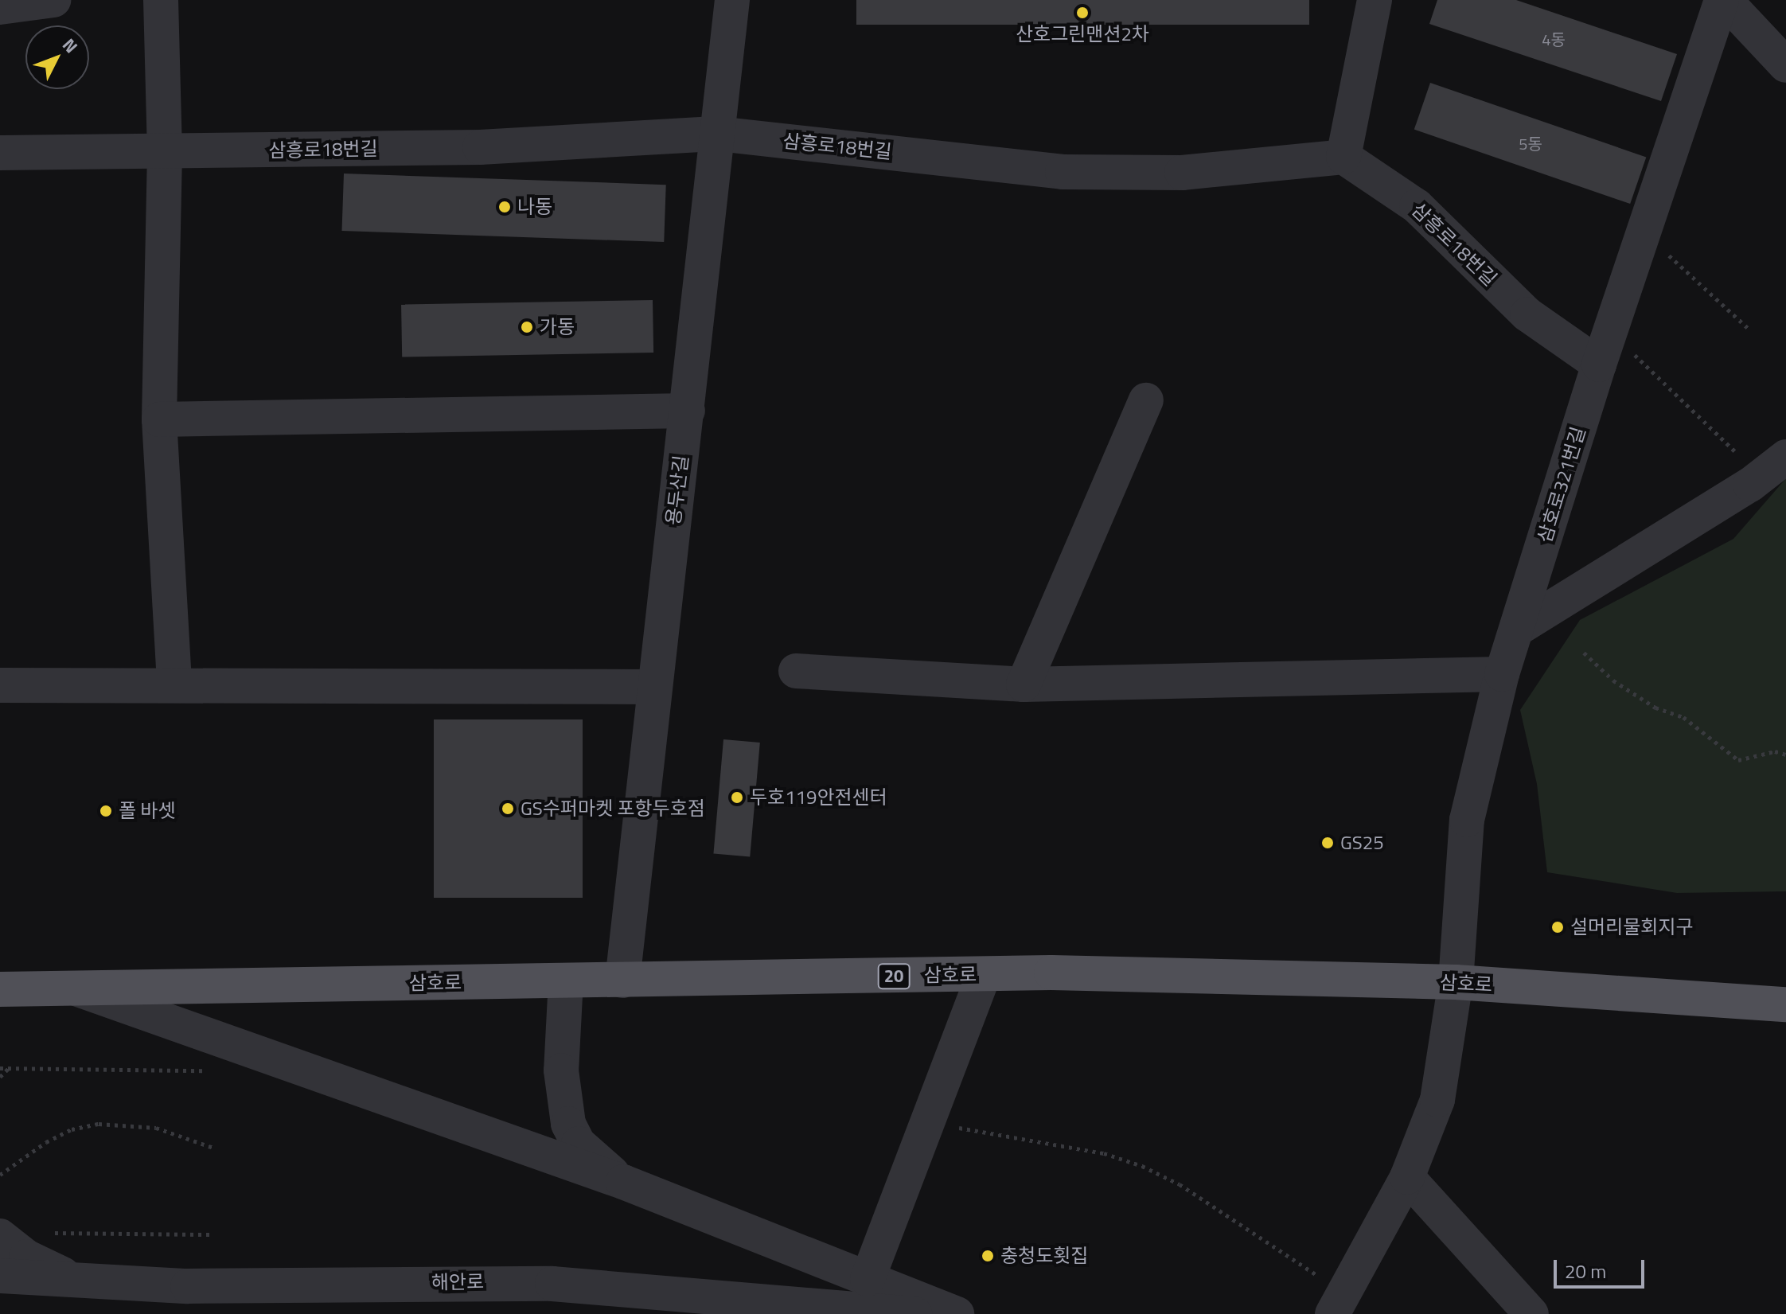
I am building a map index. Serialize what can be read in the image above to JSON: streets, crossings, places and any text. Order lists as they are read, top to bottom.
{
  "streets": {
    "main road": ["삼호로", "20"],
    "street": [
      "삼흥로18번길",
      "삼호로321번길",
      "용두산길",
      "해안로"
    ]
  },
  "crossings": [
    ["삼흥로18번길", "삼호로321번길"],
    ["삼흥로18번길", "용두산길"],
    ["삼호로321번길", "삼호로"],
    ["용두산길", "삼호로"]
  ],
  "places": [
    "산호그린맨션2차",
    "나동",
    "가동",
    "두호119안전센터",
    "GS수퍼마켓 포항두호점",
    "폴 바셋",
    "GS25",
    "설머리물회지구",
    "충청도횟집"
  ],
  "house_numbers": ["4동", "5동"],
  "scale_bar": "20 m",
  "north": "top right"
}
